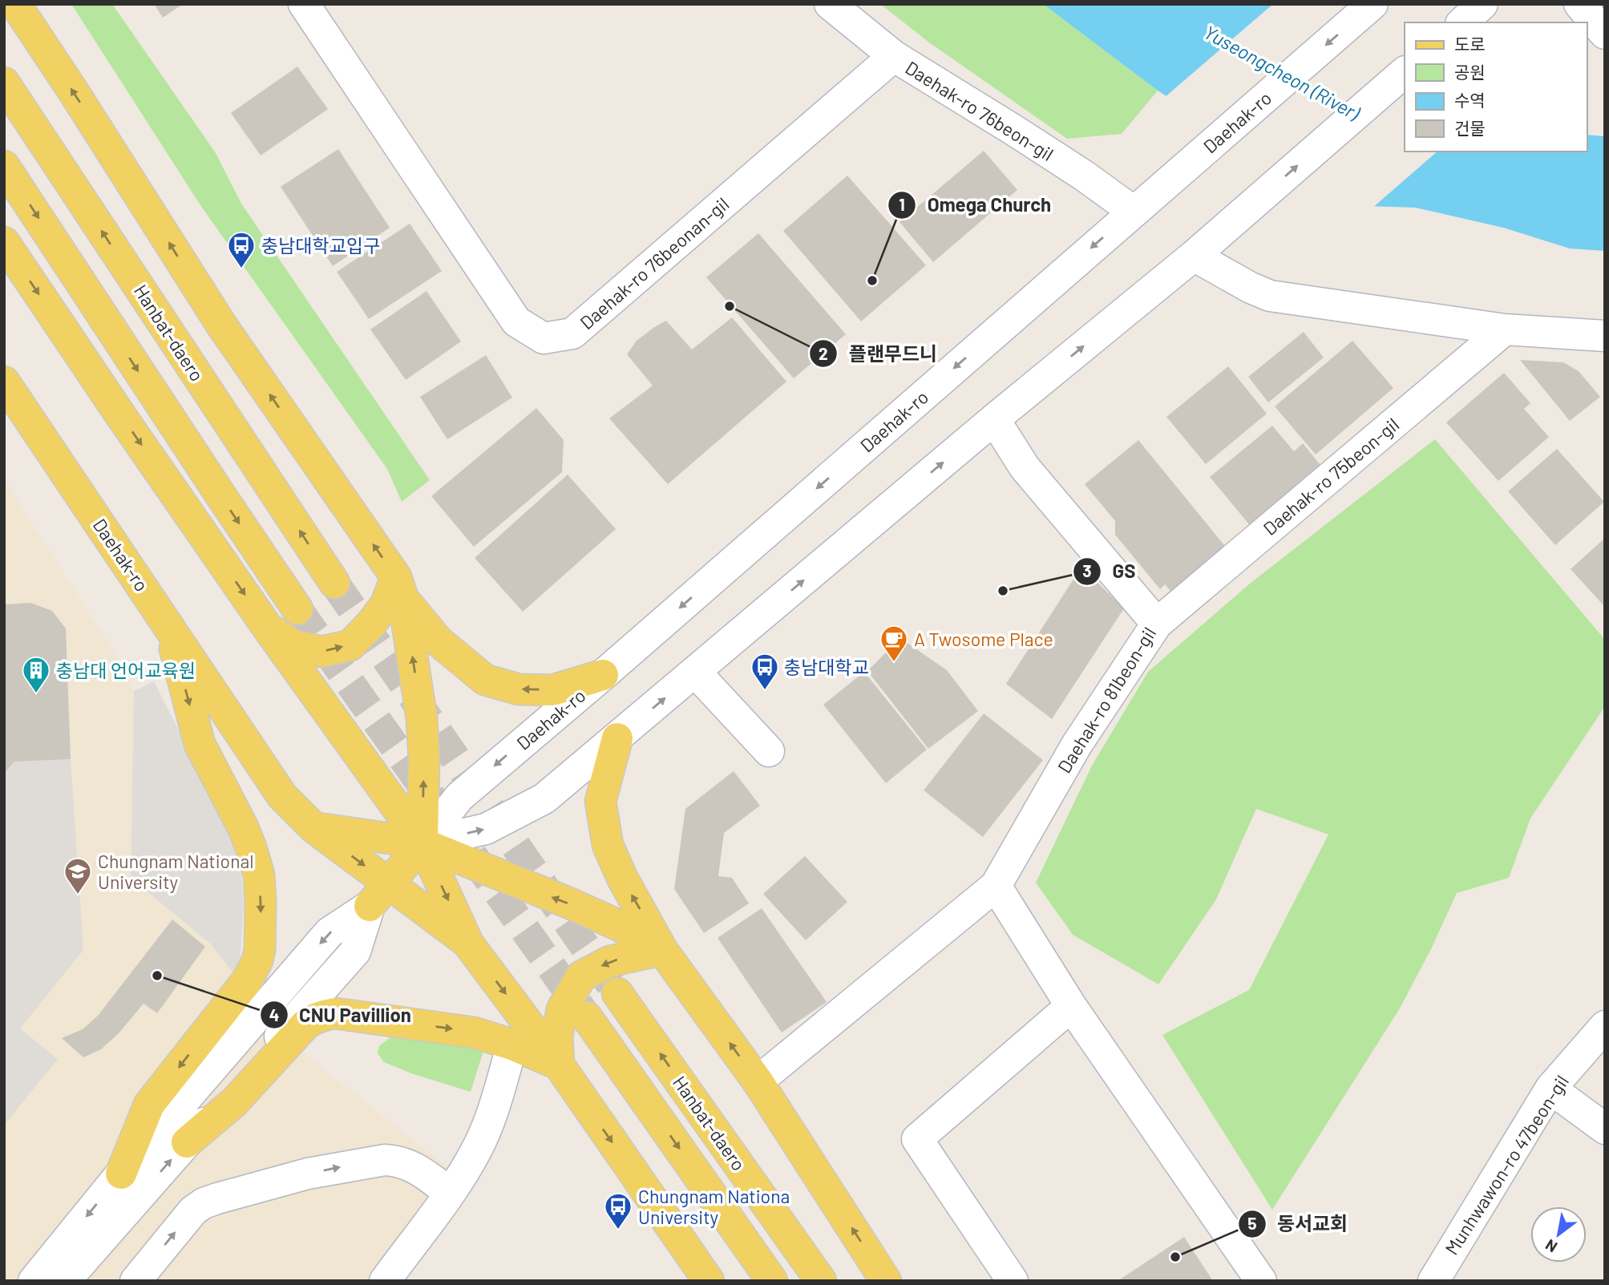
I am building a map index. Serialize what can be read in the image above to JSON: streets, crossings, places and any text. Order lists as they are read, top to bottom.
{
  "streets": {
    "main road": ["Daehak-ro", "Hanbat-daero"],
    "street": [
      "Daehak-ro 76beon-gil",
      "Daehak-ro 76beonan-gil",
      "Daehak-ro 75beon-gil",
      "Daehak-ro 81beon-gil",
      "Munhwawon-ro 47beon-gil"
    ]
  },
  "crossings": [
    ["Daehak-ro 76beon-gil", "Daehak-ro"],
    ["Daehak-ro 76beon-gil", "Daehak-ro 76beonan-gil"],
    ["Daehak-ro 75beon-gil", "Daehak-ro 81beon-gil"]
  ],
  "water": ["Yuseongcheon (River)"],
  "places": {
    "bus stop": ["충남대학교입구", "충남대학교", "Chungnam Nationa University"],
    "other": [
      "Omega Church",
      "플랜무드니",
      "GS",
      "CNU Pavillion",
      "동서교회"
    ],
    "cafe": ["A Twosome Place"],
    "building": ["충남대 언어교육원"],
    "school or university": ["Chungnam National University"]
  },
  "legend": [
    "도로",
    "공원",
    "수역",
    "건물"
  ],
  "north": "bottom left"
}
